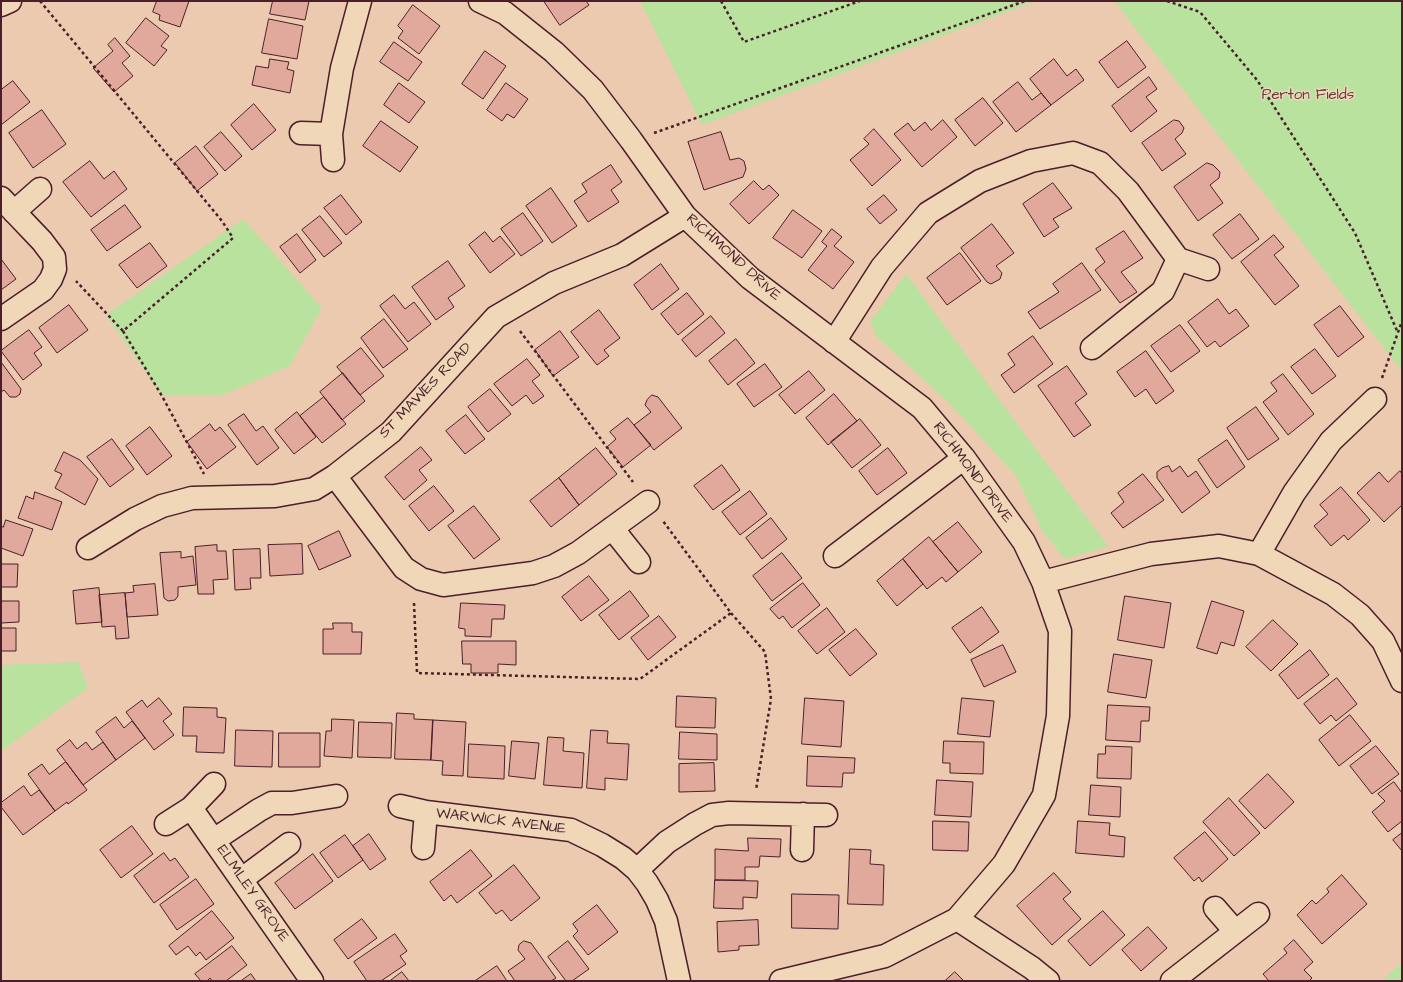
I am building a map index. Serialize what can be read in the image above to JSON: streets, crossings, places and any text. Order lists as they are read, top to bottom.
{
  "streets": {
    "street": [
      "RICHMOND DRIVE",
      "ST MAWES ROAD",
      "WARWICK AVENUE",
      "ELMLEY GROVE"
    ]
  },
  "crossings": [
    ["RICHMOND DRIVE", "ST MAWES ROAD"]
  ],
  "parks": ["Perton Fields"]
}
